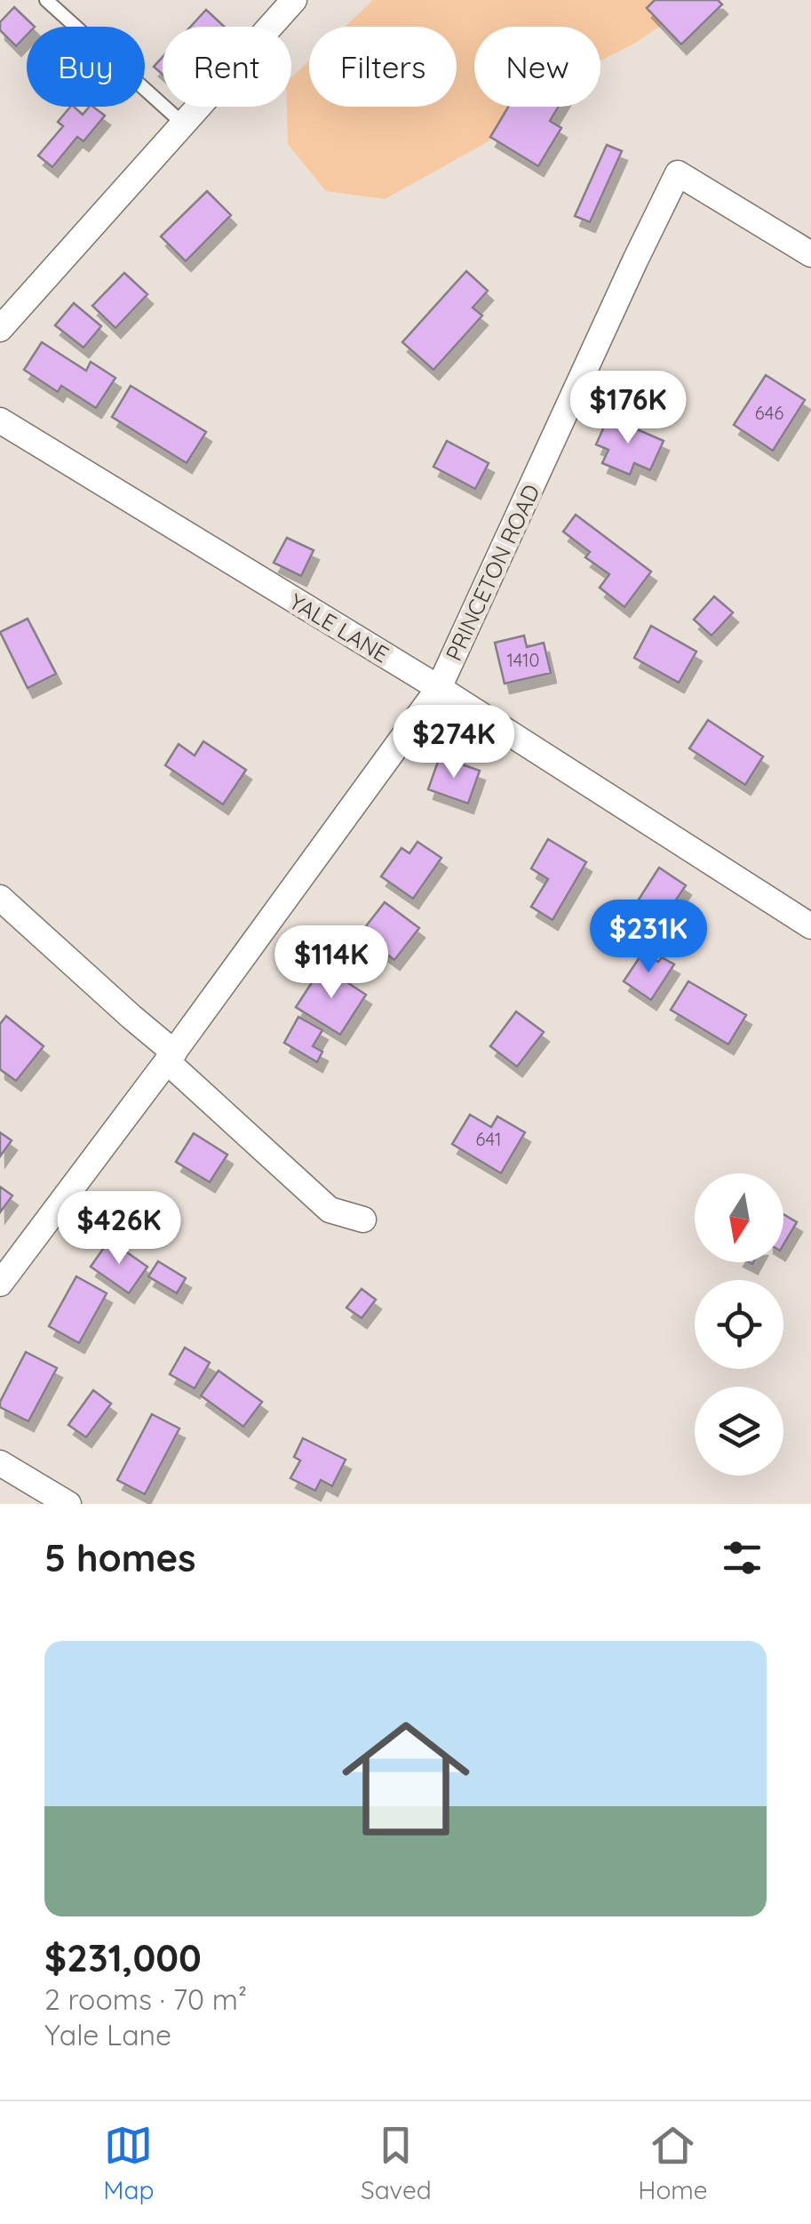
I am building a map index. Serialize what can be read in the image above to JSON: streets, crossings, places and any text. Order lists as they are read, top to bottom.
{
  "streets": {
    "street": ["PRINCETON ROAD", "YALE LANE"]
  },
  "crossings": [
    ["PRINCETON ROAD", "YALE LANE"]
  ],
  "house_numbers": ["646", "1410", "641"],
  "north": "bottom",
  "page": {
    "chip": [
      "Buy",
      "Rent",
      "Filters",
      "New"
    ],
    "price": [
      "$176K",
      "$274K",
      "$231K",
      "$114K",
      "$426K"
    ],
    "heading": "5 homes",
    "list": [
      {
        "name": "$231,000",
        "note": "2 rooms · 70 m² · Yale Lane"
      }
    ],
    "tabs": ["Map", "Saved", "Home"]
  }
}
